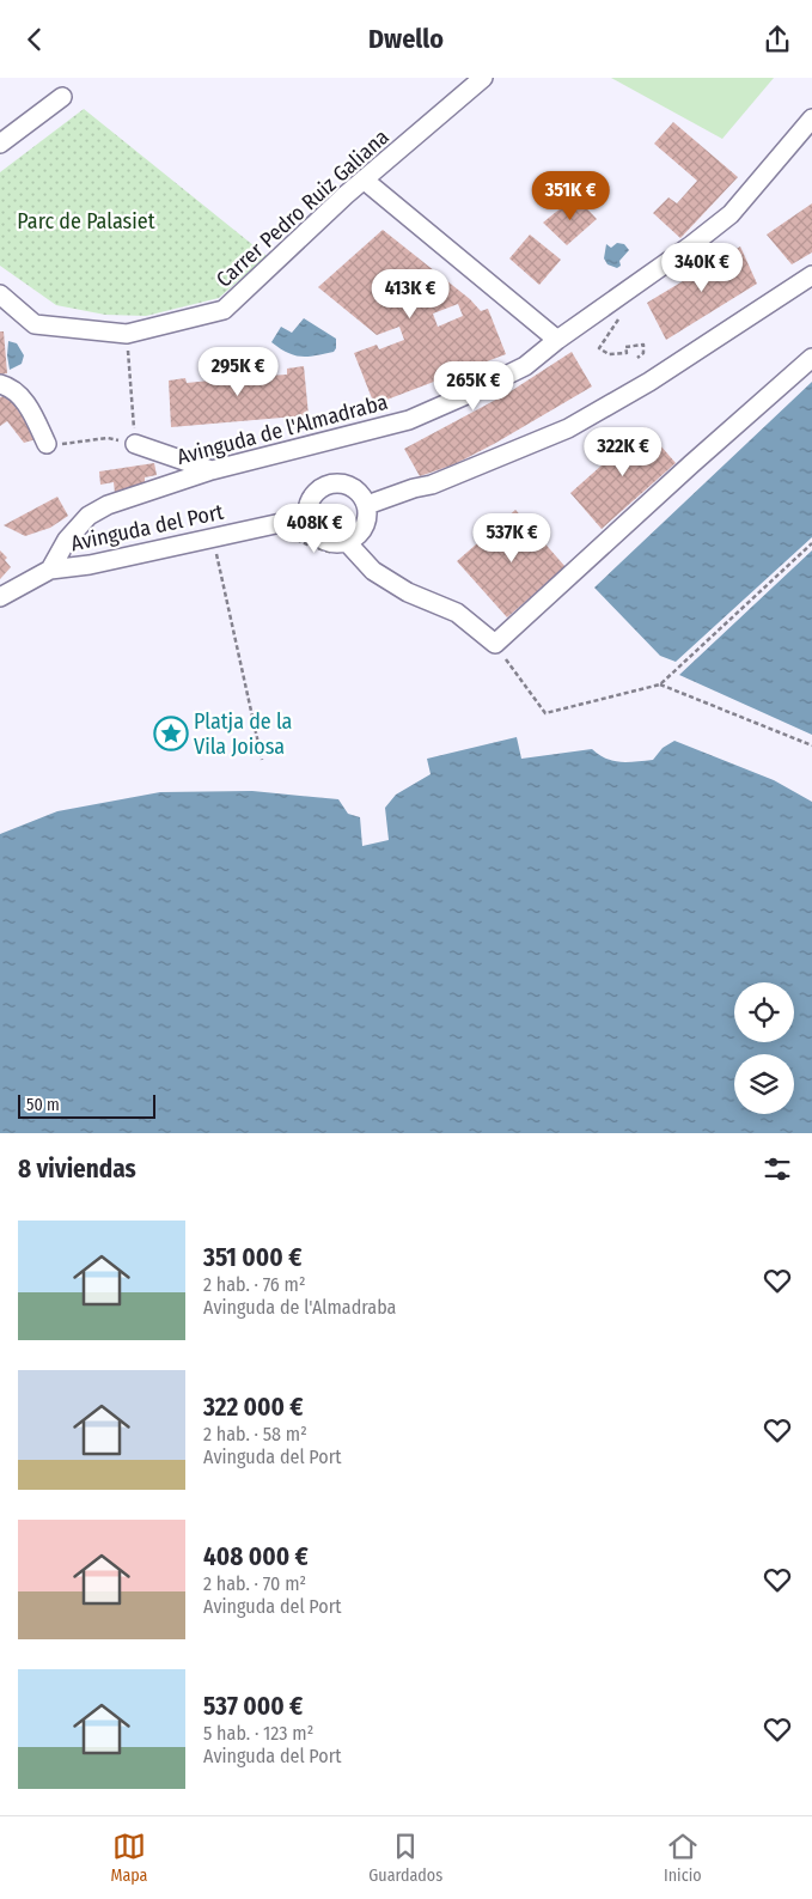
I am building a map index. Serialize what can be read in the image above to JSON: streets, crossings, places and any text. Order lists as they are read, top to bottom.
{
  "streets": {
    "street": ["Carrer Pedro Ruiz Galiana", "Avinguda de l'Almadraba", "Avinguda del Port"]
  },
  "crossings": [
    ["Avinguda de l'Almadraba", "Avinguda del Port"]
  ],
  "parks": ["Parc de Palasiet"],
  "places": {
    "place": ["Platja de la Vila Joiosa"]
  },
  "scale_bar": "50 m",
  "page": {
    "header": "Dwello",
    "price": [
      "351K €",
      "340K €",
      "413K €",
      "295K €",
      "265K €",
      "322K €",
      "408K €",
      "537K €"
    ],
    "scale": "50 m",
    "heading": "8 viviendas",
    "list": [
      {
        "name": "351 000 €",
        "note": "2 hab. · 76 m² · Avinguda de l'Almadraba"
      },
      {
        "name": "322 000 €",
        "note": "2 hab. · 58 m² · Avinguda del Port"
      },
      {
        "name": "408 000 €",
        "note": "2 hab. · 70 m² · Avinguda del Port"
      },
      {
        "name": "537 000 €",
        "note": "5 hab. · 123 m² · Avinguda del Port"
      }
    ],
    "tabs": ["Mapa", "Guardados", "Inicio"]
  }
}
